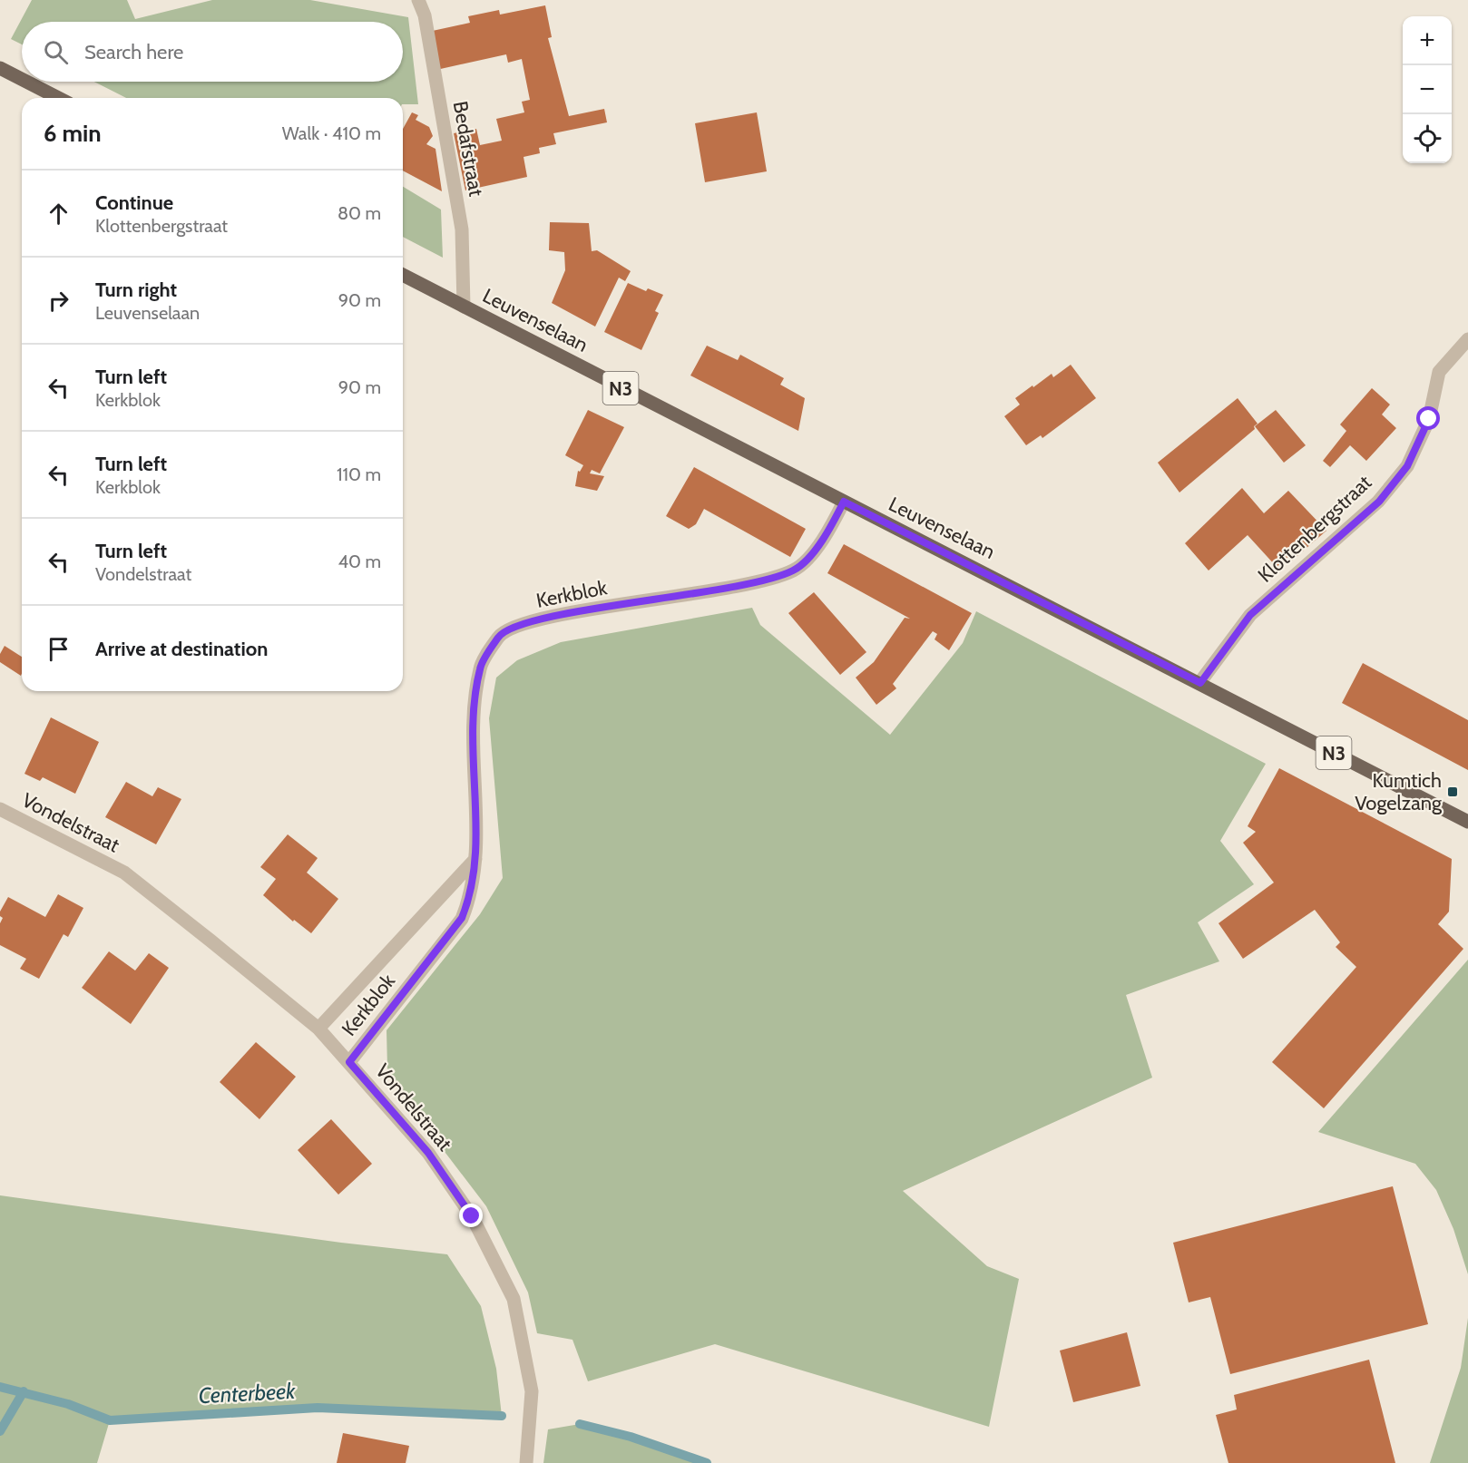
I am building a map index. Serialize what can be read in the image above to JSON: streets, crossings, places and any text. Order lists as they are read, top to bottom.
{
  "streets": {
    "main road": ["Leuvenselaan", "N3"],
    "street": [
      "Bedafstraat",
      "Klottenbergstraat",
      "Kerkblok",
      "Vondelstraat"
    ]
  },
  "crossings": [
    ["Bedafstraat", "Leuvenselaan"],
    ["Leuvenselaan", "Klottenbergstraat"],
    ["Leuvenselaan", "Kerkblok"],
    ["Kerkblok", "Vondelstraat"]
  ],
  "water": ["Centerbeek"],
  "places": {
    "transit": ["Kumtich Vogelzang"]
  },
  "page": {
    "map_buttons": ["+", "−"],
    "search": "Search here",
    "heading": ["6 min", "Walk · 410 m"],
    "list": [
      ["Continue", "Klottenbergstraat", "80 m"],
      ["Turn right", "Leuvenselaan", "90 m"],
      ["Turn left", "Kerkblok", "90 m"],
      ["Turn left", "Kerkblok", "110 m"],
      ["Turn left", "Vondelstraat", "40 m"],
      "Arrive at destination"
    ]
  }
}
